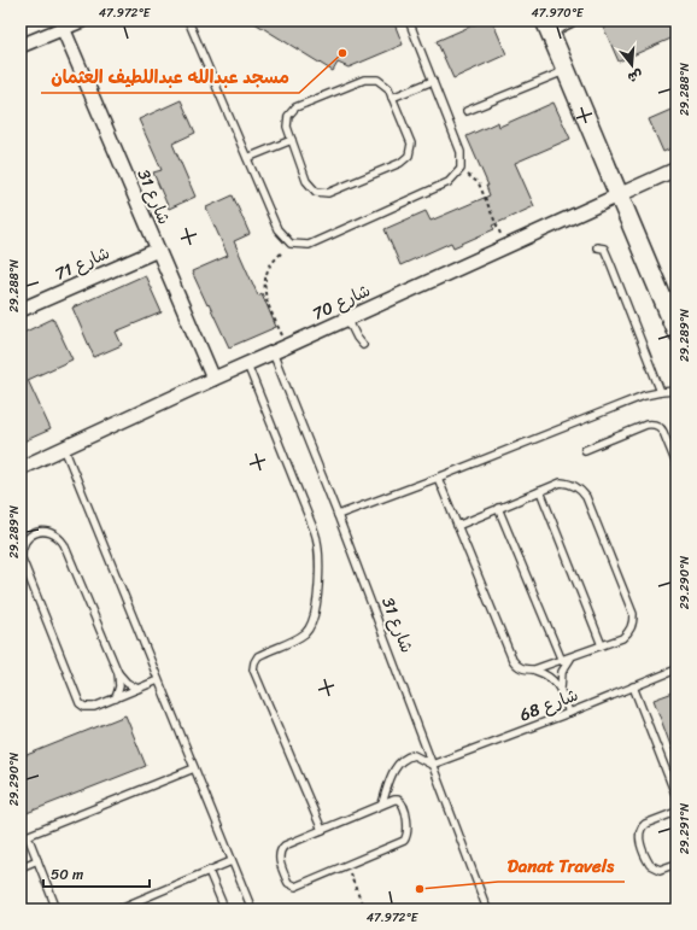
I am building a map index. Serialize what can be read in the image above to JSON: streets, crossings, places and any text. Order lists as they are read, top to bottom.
{
  "streets": {
    "street": ["شارع 31", "شارع 71", "شارع 70"],
    "lane": ["شارع 68"]
  },
  "crossings": [
    ["شارع 31", "شارع 71"],
    ["شارع 31", "شارع 70"],
    ["شارع 31", "شارع 68"]
  ],
  "places": ["مسجد عبدالله عبداللطيف العثمان", "Danat Travels"],
  "scale_bar": "50 m",
  "north": "bottom",
  "coordinates": [
    "47.972°E",
    "47.970°E",
    "29.288°N",
    "29.289°N",
    "29.290°N",
    "29.291°N"
  ]
}
